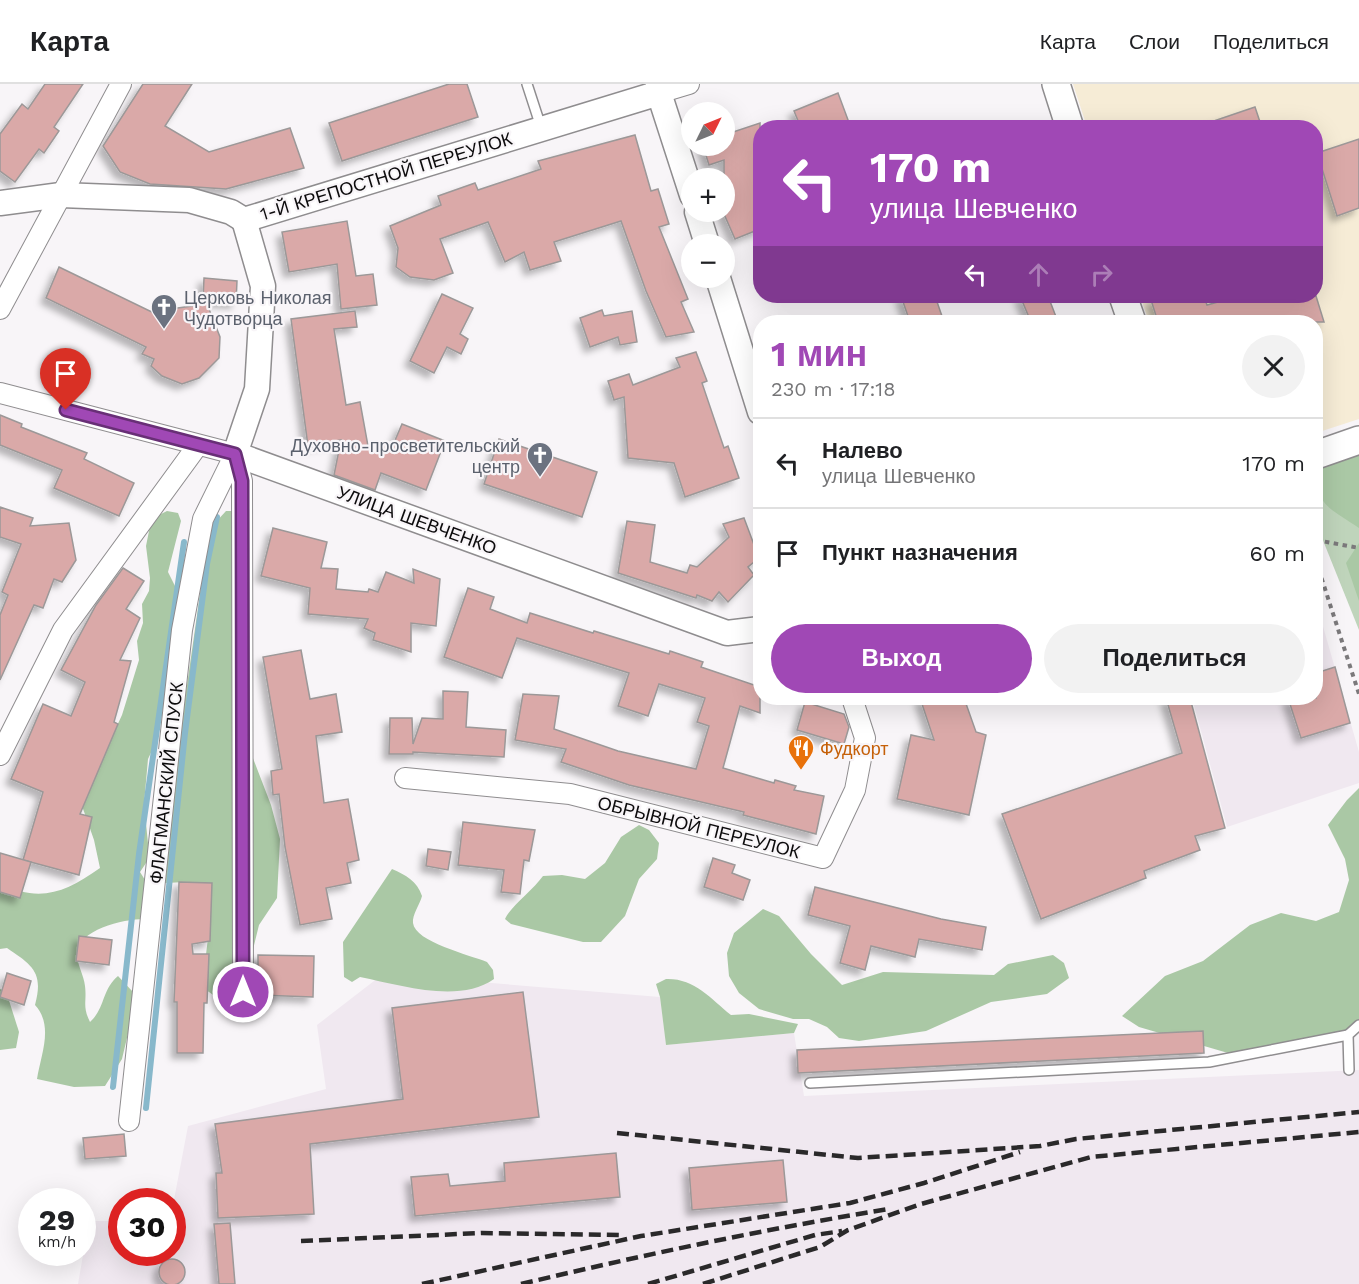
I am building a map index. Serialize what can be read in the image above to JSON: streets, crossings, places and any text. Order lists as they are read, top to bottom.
{
  "streets": {
    "street": [
      "1-Й КРЕПОСТНОЙ ПЕРЕУЛОК",
      "УЛИЦА ШЕВЧЕНКО",
      "ФЛАГМАНСКИЙ СПУСК",
      "ОБРЫВНОЙ ПЕРЕУЛОК"
    ]
  },
  "crossings": [
    ["1-Й КРЕПОСТНОЙ ПЕРЕУЛОК", "УЛИЦА ШЕВЧЕНКО"],
    ["1-Й КРЕПОСТНОЙ ПЕРЕУЛОК", "ФЛАГМАНСКИЙ СПУСК"],
    ["УЛИЦА ШЕВЧЕНКО", "ФЛАГМАНСКИЙ СПУСК"]
  ],
  "places": {
    "church": ["Церковь Николая Чудотворца", "Духовно-просветительский центр"],
    "restaurant": ["Фудкорт"]
  },
  "north": "top right",
  "page": {
    "header": "Карта",
    "nav": ["Карта", "Слои", "Поделиться"],
    "map_buttons": ["+", "−"],
    "turn": ["170 m", "улица Шевченко"],
    "heading": ["1 мин", "230 m · 17:18"],
    "list": [
      {
        "name": "Налево",
        "note": "улица Шевченко",
        "value": "170 m"
      },
      {
        "name": "Пункт назначения",
        "value": "60 m"
      }
    ],
    "buttons": ["Выход", "Поделиться"],
    "speed": "29 km/h",
    "limit": "30"
  }
}
